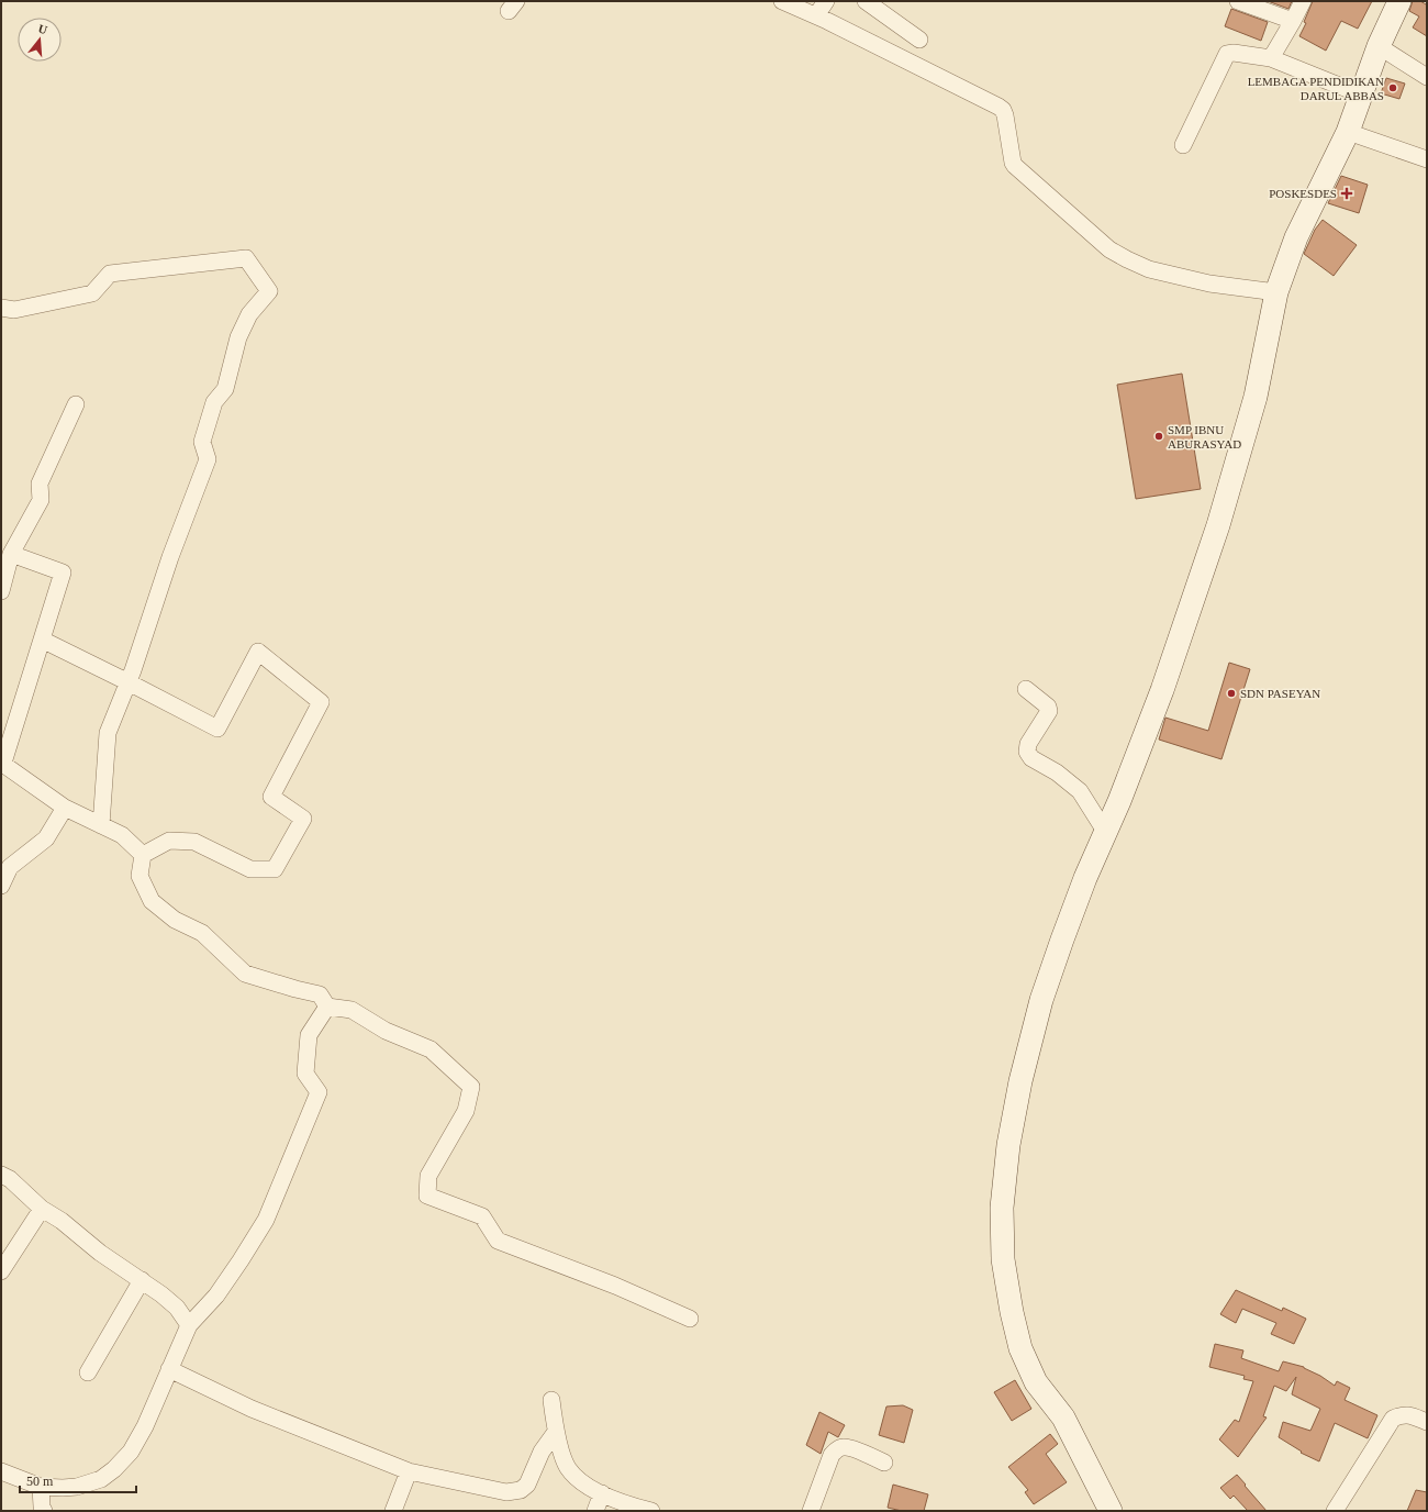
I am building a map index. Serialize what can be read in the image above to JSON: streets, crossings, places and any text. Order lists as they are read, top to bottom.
{
  "places": {
    "other": ["LEMBAGA PENDIDIKAN DARUL ABBAS", "SMP IBNU ABURASYAD", "SDN PASEYAN"],
    "health": ["POSKESDES"]
  },
  "scale_bar": "50 m",
  "north": "top"
}
